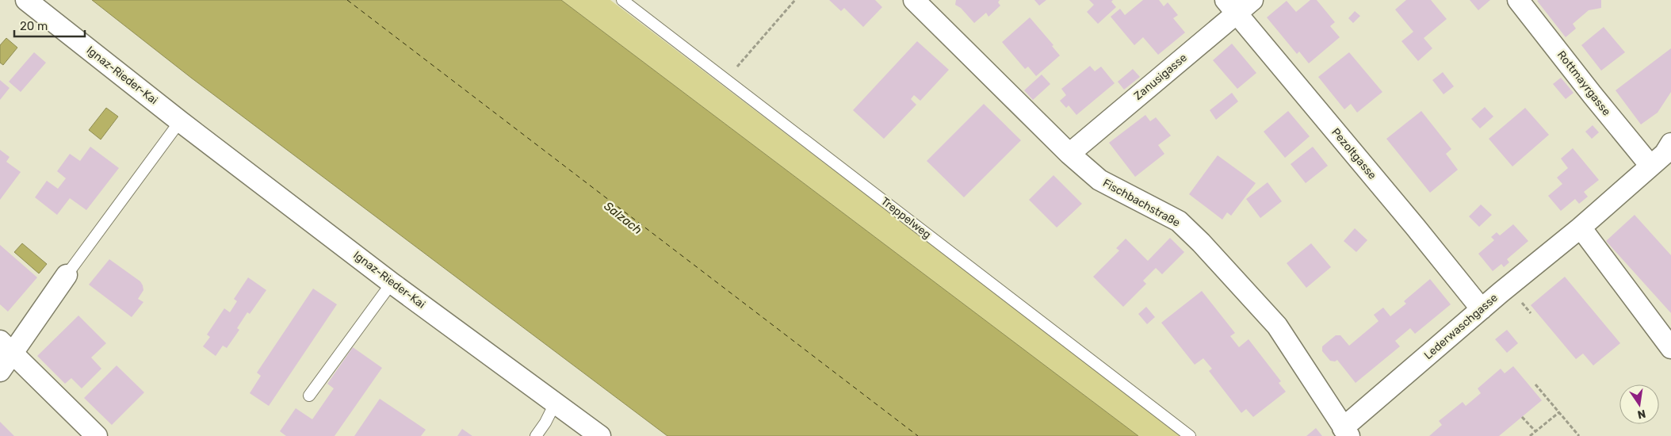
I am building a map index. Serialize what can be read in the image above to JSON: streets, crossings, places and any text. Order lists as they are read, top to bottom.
{
  "streets": {
    "street": [
      "Ignaz-Rieder-Kai",
      "Zanusigasse",
      "Rottmayrgasse",
      "Pezoltgasse",
      "Fischbachstraße",
      "Lederwaschgasse"
    ],
    "lane": ["Treppelweg"]
  },
  "crossings": [
    ["Zanusigasse", "Pezoltgasse"],
    ["Zanusigasse", "Fischbachstraße"],
    ["Rottmayrgasse", "Lederwaschgasse"],
    ["Pezoltgasse", "Lederwaschgasse"],
    ["Fischbachstraße", "Lederwaschgasse"]
  ],
  "water": ["Salzach"],
  "scale_bar": "20 m",
  "north": "bottom"
}
